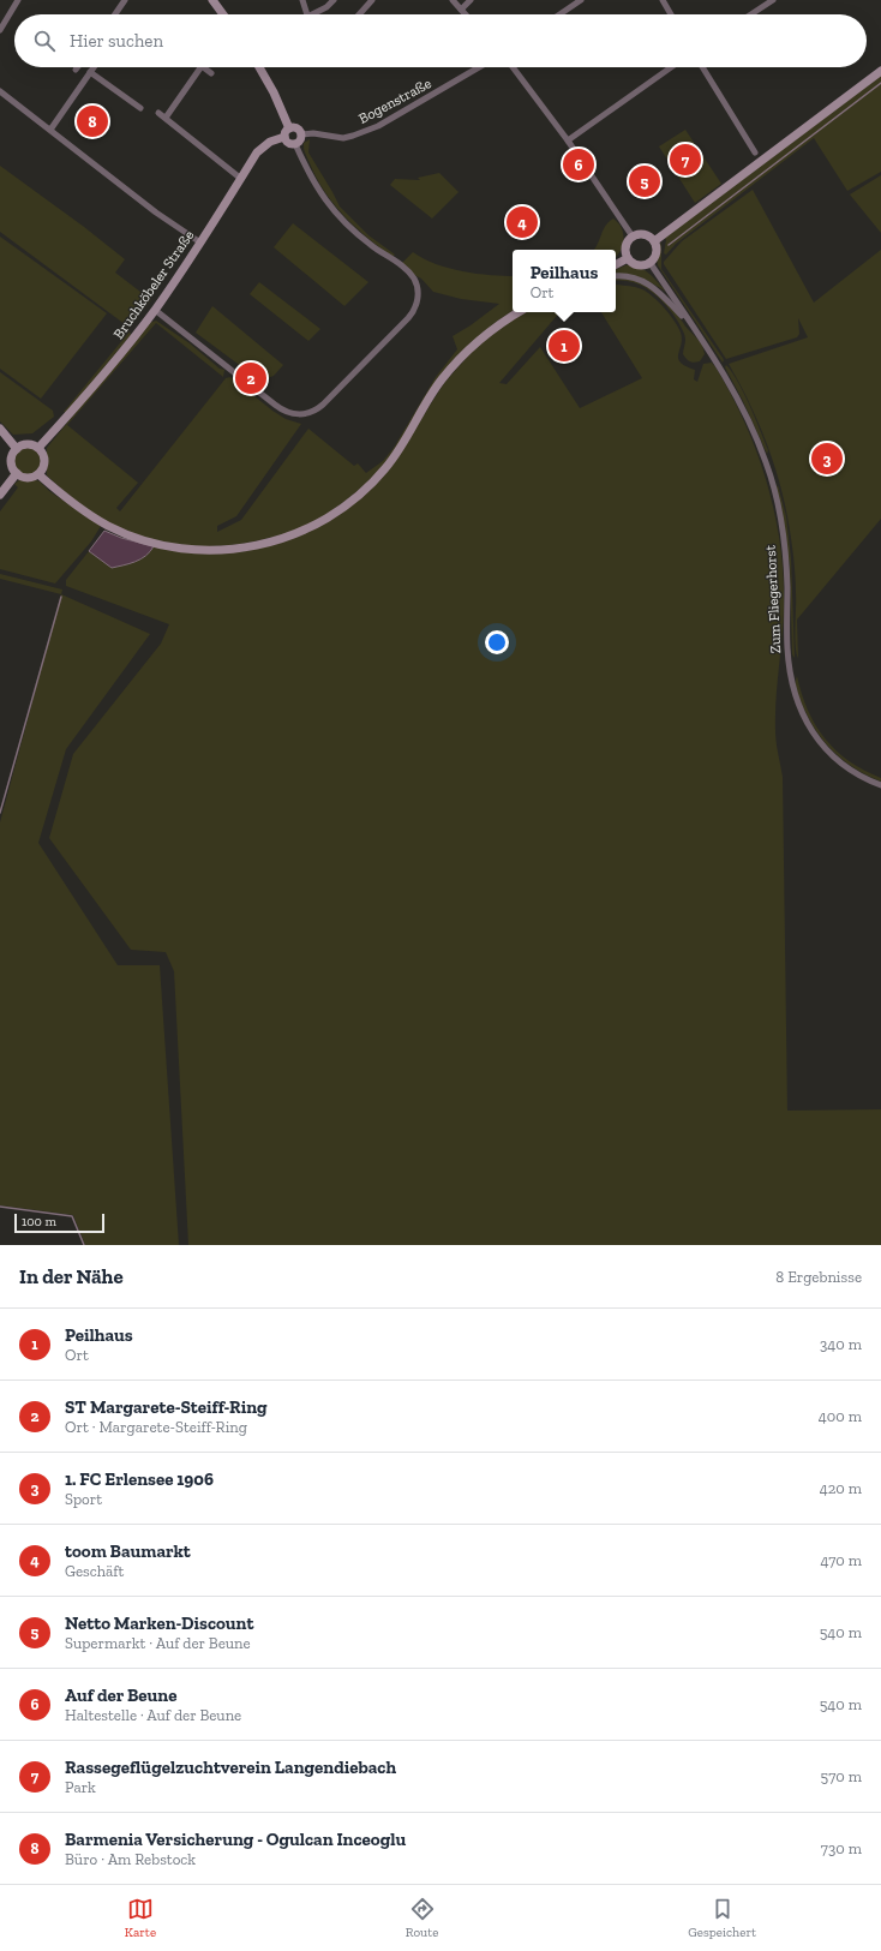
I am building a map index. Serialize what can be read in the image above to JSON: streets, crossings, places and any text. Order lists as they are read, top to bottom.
{
  "streets": {
    "main road": ["Bruchköbeler Straße"],
    "street": ["Bogenstraße", "Zum Fliegerhorst"]
  },
  "crossings": [
    ["Bogenstraße", "Bruchköbeler Straße"]
  ],
  "scale_bar": "100 m",
  "page": {
    "search": "Hier suchen",
    "pins": [
      "8",
      "7",
      "6",
      "5",
      "4",
      "1",
      "2",
      "3"
    ],
    "popup": ["Peilhaus", "Ort"],
    "scale": "100 m",
    "heading": ["In der Nähe", "8 Ergebnisse"],
    "list": [
      {
        "mark": "1",
        "name": "Peilhaus",
        "note": "Ort",
        "value": "340 m"
      },
      {
        "mark": "2",
        "name": "ST Margarete-Steiff-Ring",
        "note": "Ort · Margarete-Steiff-Ring",
        "value": "400 m"
      },
      {
        "mark": "3",
        "name": "1. FC Erlensee 1906",
        "note": "Sport",
        "value": "420 m"
      },
      {
        "mark": "4",
        "name": "toom Baumarkt",
        "note": "Geschäft",
        "value": "470 m"
      },
      {
        "mark": "5",
        "name": "Netto Marken-Discount",
        "note": "Supermarkt · Auf der Beune",
        "value": "540 m"
      },
      {
        "mark": "6",
        "name": "Auf der Beune",
        "note": "Haltestelle · Auf der Beune",
        "value": "540 m"
      },
      {
        "mark": "7",
        "name": "Rassegeflügelzuchtverein Langendiebach",
        "note": "Park",
        "value": "570 m"
      },
      {
        "mark": "8",
        "name": "Barmenia Versicherung - Ogulcan Inceoglu",
        "note": "Büro · Am Rebstock",
        "value": "730 m"
      }
    ],
    "nav": ["Karte", "Route", "Gespeichert"]
  }
}
